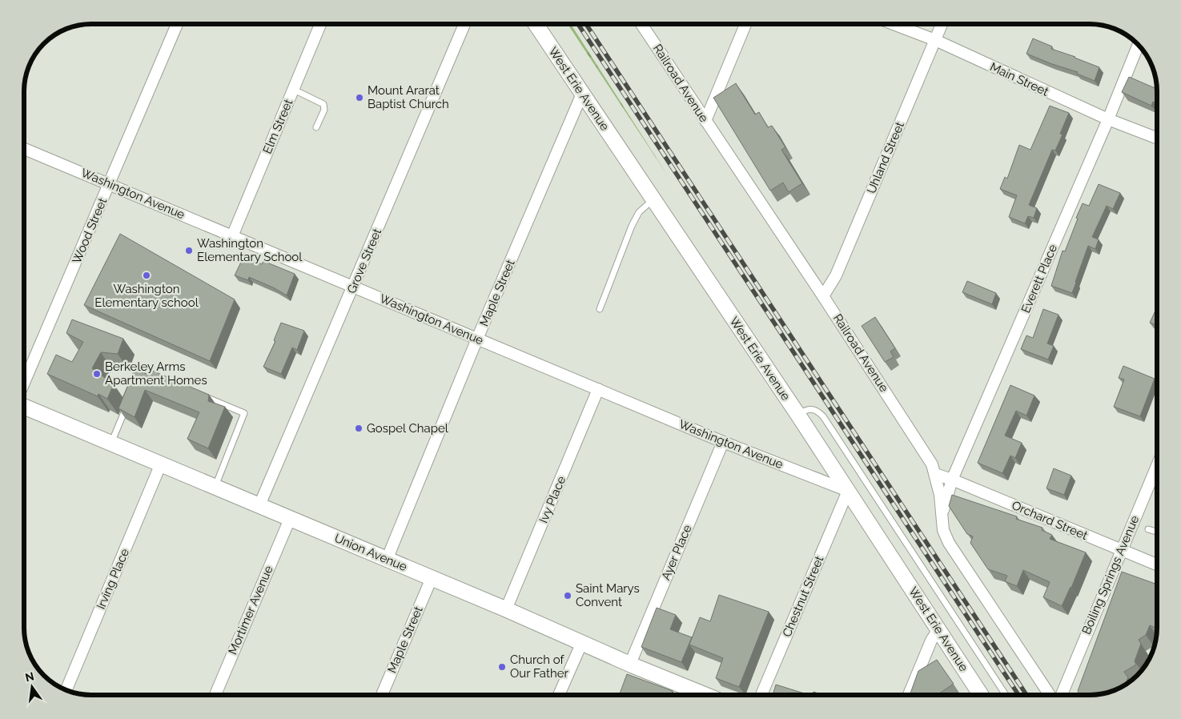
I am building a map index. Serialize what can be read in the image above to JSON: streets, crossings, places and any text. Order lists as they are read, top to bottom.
{
  "streets": {
    "street": [
      "Main Street",
      "Railroad Avenue",
      "West Erie Avenue",
      "Elm Street",
      "Uhland Street",
      "Washington Avenue",
      "Wood Street",
      "Grove Street",
      "Everett Place",
      "Maple Street",
      "Ivy Place",
      "Orchard Street",
      "Union Avenue",
      "Ayer Place",
      "Boiling Springs Avenue",
      "Irving Place",
      "Chestnut Street",
      "Mortimer Avenue"
    ]
  },
  "crossings": [
    ["Main Street", "Uhland Street"],
    ["Main Street", "Everett Place"],
    ["Railroad Avenue", "Uhland Street"],
    ["Railroad Avenue", "Everett Place"],
    ["Railroad Avenue", "Orchard Street"],
    ["West Erie Avenue", "Washington Avenue"],
    ["West Erie Avenue", "Maple Street"],
    ["West Erie Avenue", "Chestnut Street"],
    ["Elm Street", "Washington Avenue"],
    ["Washington Avenue", "Wood Street"],
    ["Washington Avenue", "Grove Street"],
    ["Washington Avenue", "Maple Street"],
    ["Washington Avenue", "Ivy Place"],
    ["Washington Avenue", "Ayer Place"],
    ["Washington Avenue", "Chestnut Street"],
    ["Grove Street", "Union Avenue"],
    ["Everett Place", "Orchard Street"],
    ["Maple Street", "Union Avenue"],
    ["Ivy Place", "Union Avenue"],
    ["Orchard Street", "Boiling Springs Avenue"],
    ["Union Avenue", "Ayer Place"],
    ["Union Avenue", "Irving Place"],
    ["Union Avenue", "Mortimer Avenue"]
  ],
  "places": [
    "Mount Ararat Baptist Church",
    "Washington Elementary School",
    "Washington Elementary school",
    "Berkeley Arms Apartment Homes",
    "Gospel Chapel",
    "Saint Marys Convent",
    "Church of Our Father"
  ],
  "north": "top"
}
